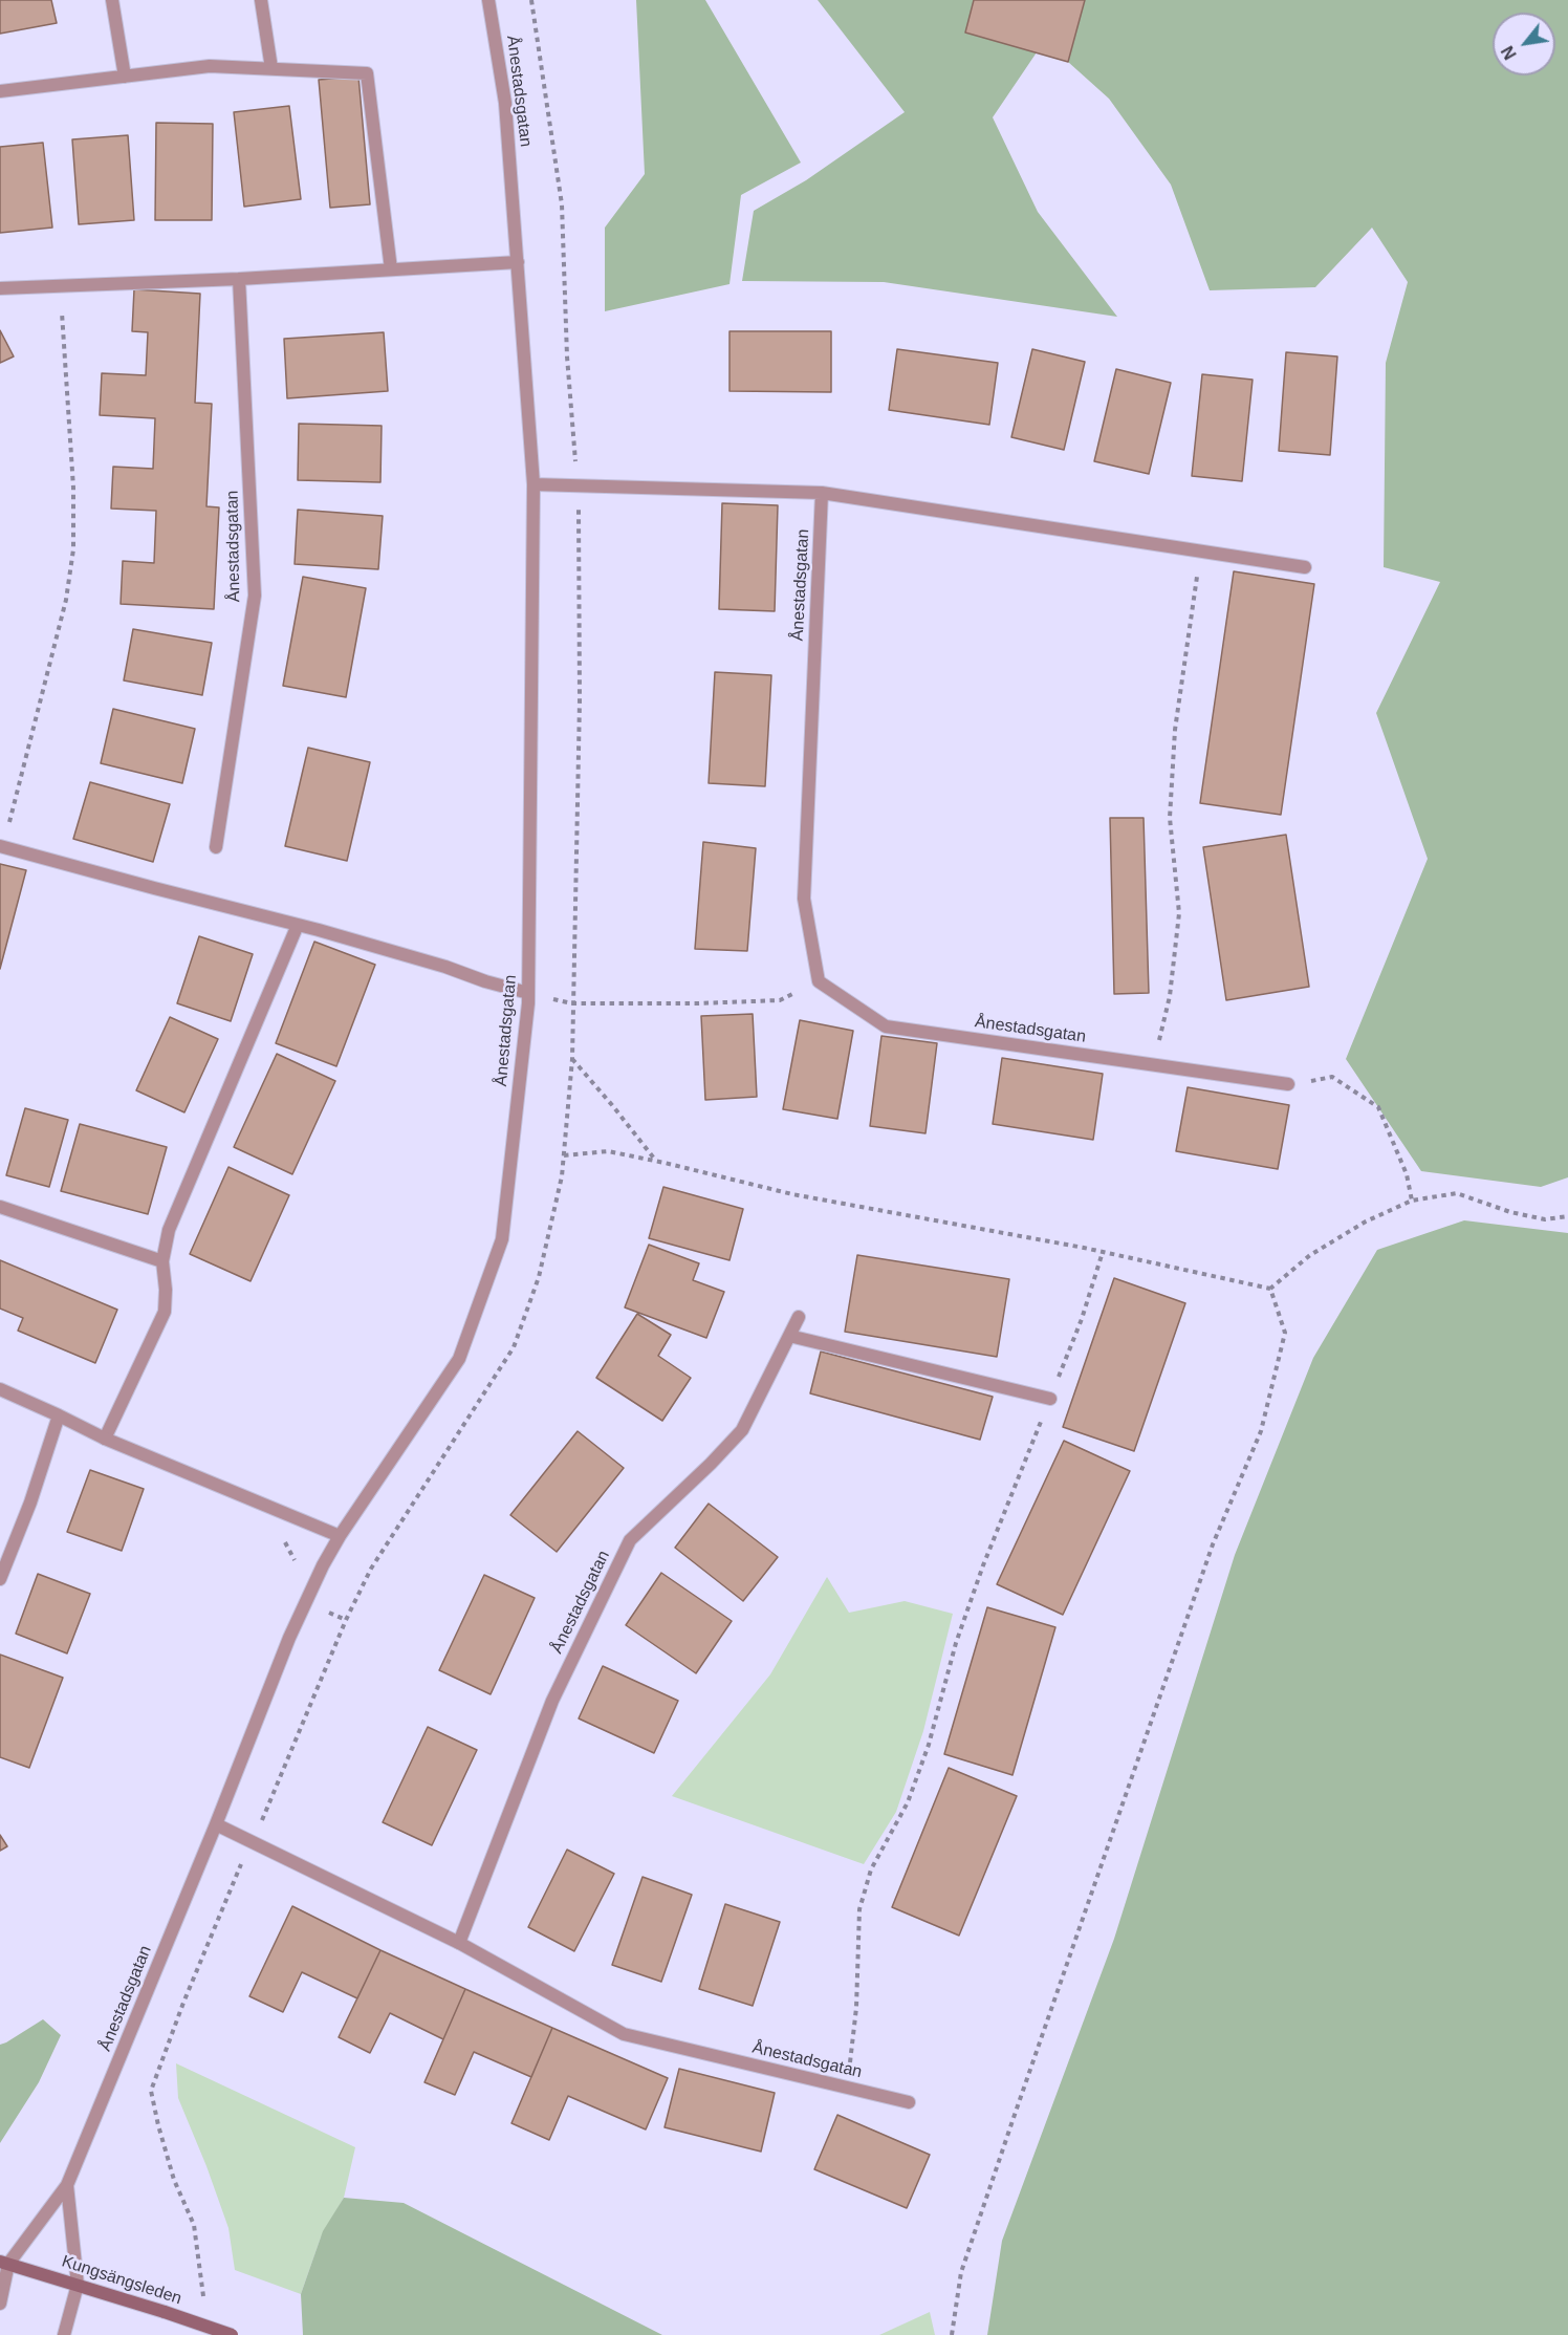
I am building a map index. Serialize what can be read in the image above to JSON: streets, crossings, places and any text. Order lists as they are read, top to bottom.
{
  "streets": {
    "main road": ["Kungsängsleden"],
    "street": ["Ånestadsgatan"]
  },
  "crossings": [
    ["Ånestadsgatan", "Kungsängsleden"]
  ],
  "north": "bottom left"
}
